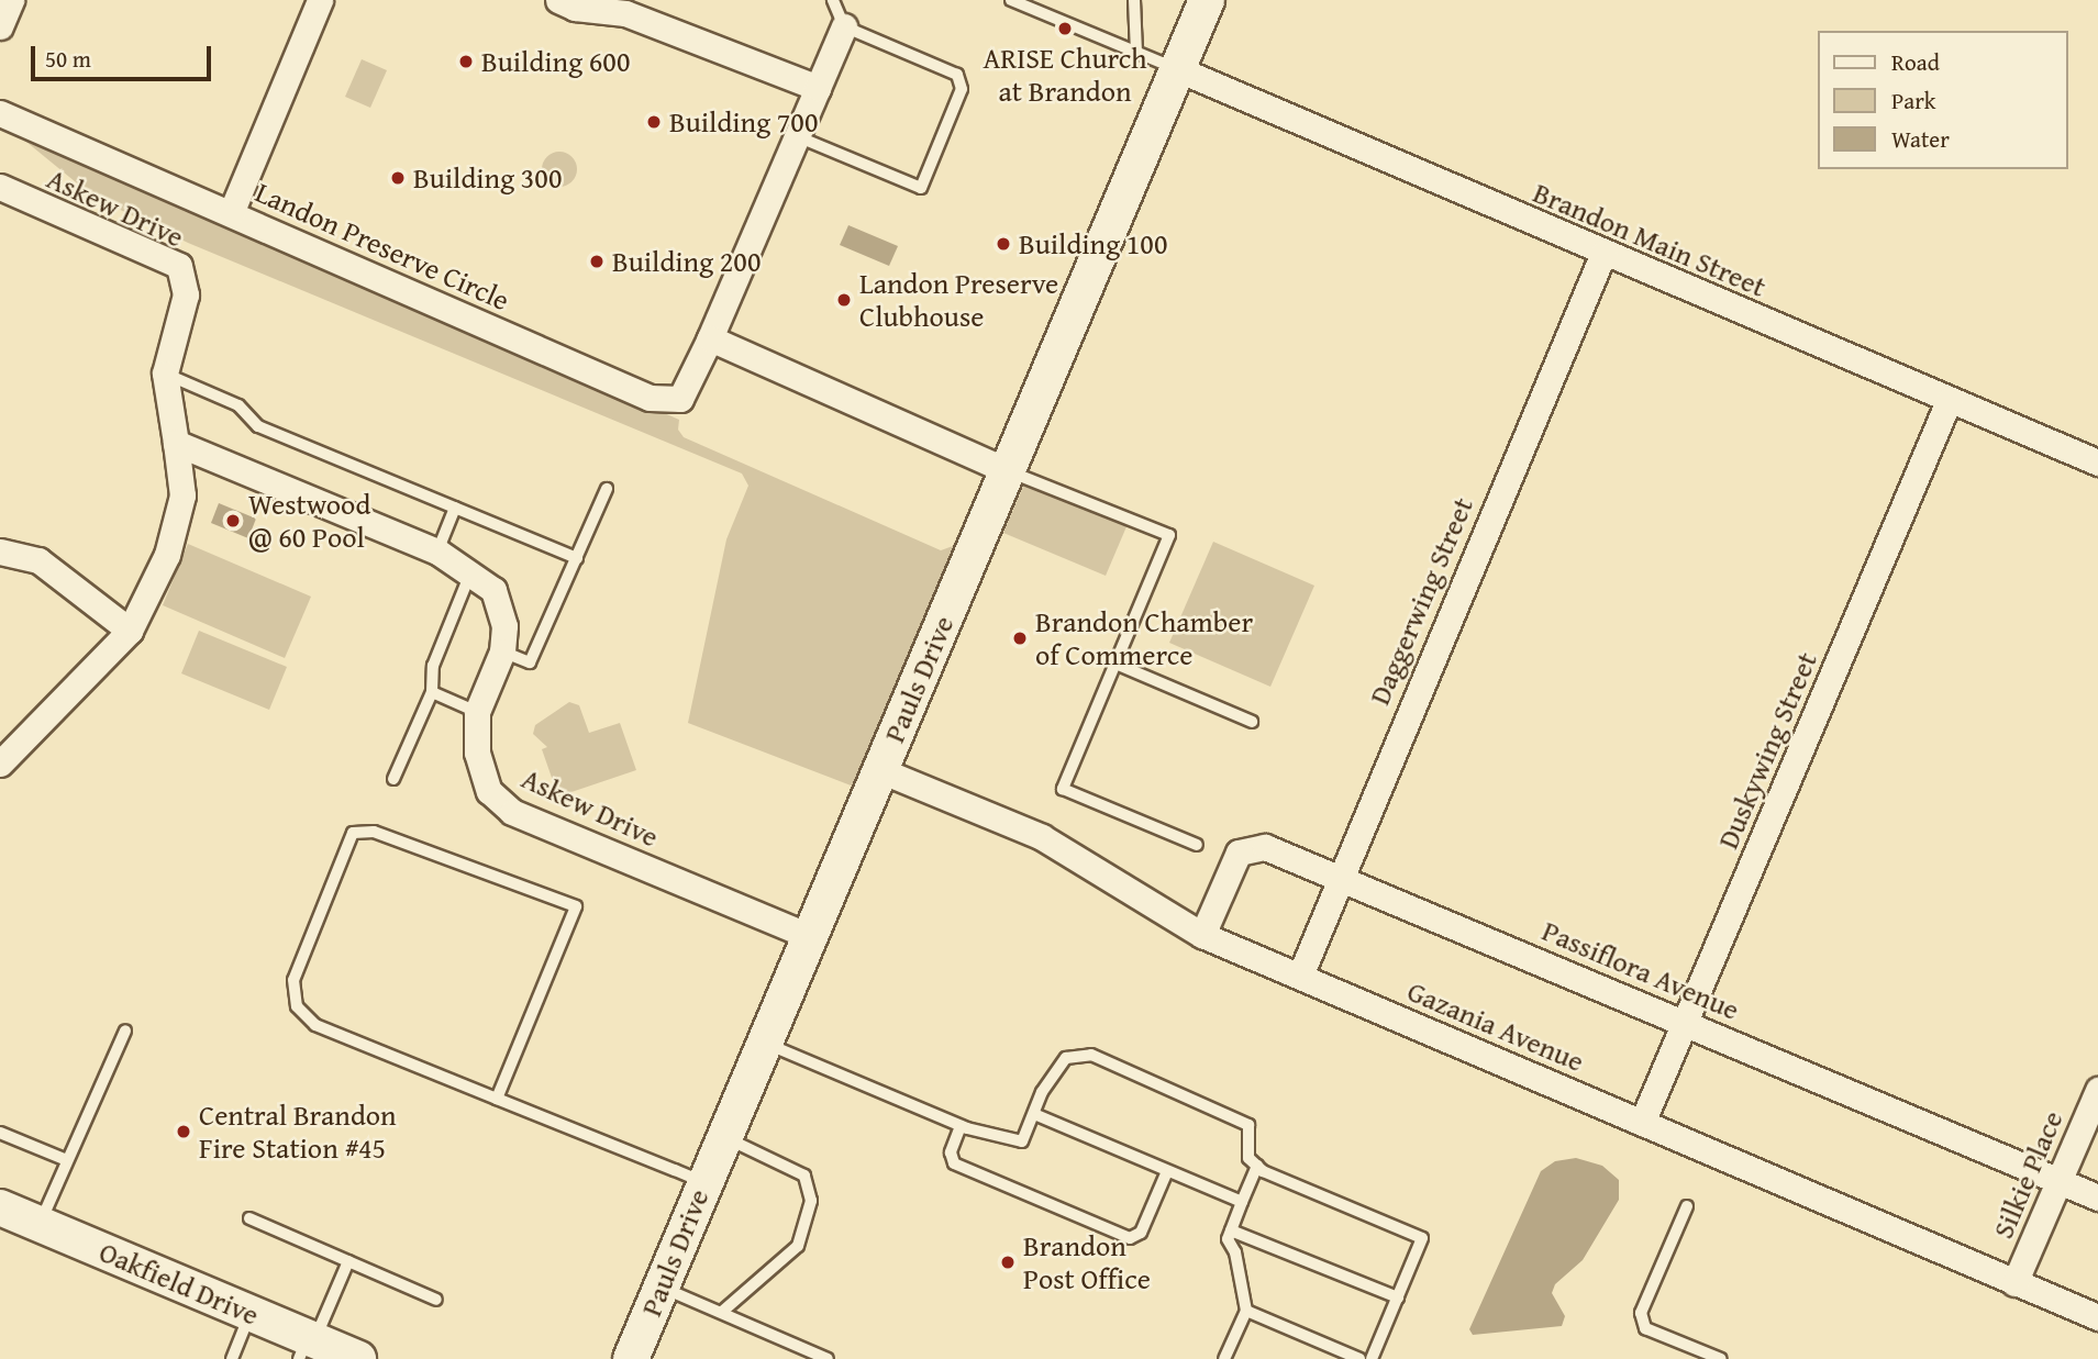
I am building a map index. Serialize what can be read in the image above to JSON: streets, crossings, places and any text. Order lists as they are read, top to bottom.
{
  "streets": {
    "street": [
      "Askew Drive",
      "Brandon Main Street",
      "Landon Preserve Circle",
      "Daggerwing Street",
      "Pauls Drive",
      "Duskywing Street",
      "Passiflora Avenue",
      "Gazania Avenue",
      "Silkie Place",
      "Oakfield Drive"
    ]
  },
  "crossings": [
    ["Askew Drive", "Pauls Drive"],
    ["Brandon Main Street", "Daggerwing Street"],
    ["Brandon Main Street", "Pauls Drive"],
    ["Brandon Main Street", "Duskywing Street"],
    ["Daggerwing Street", "Passiflora Avenue"],
    ["Daggerwing Street", "Gazania Avenue"],
    ["Pauls Drive", "Gazania Avenue"],
    ["Duskywing Street", "Passiflora Avenue"],
    ["Duskywing Street", "Gazania Avenue"],
    ["Passiflora Avenue", "Gazania Avenue"],
    ["Passiflora Avenue", "Silkie Place"],
    ["Gazania Avenue", "Silkie Place"]
  ],
  "places": [
    "ARISE Church at Brandon",
    "Building 600",
    "Building 700",
    "Building 300",
    "Building 100",
    "Building 200",
    "Landon Preserve Clubhouse",
    "Westwood @ 60 Pool",
    "Brandon Chamber of Commerce",
    "Central Brandon Fire Station #45",
    "Brandon Post Office"
  ],
  "legend": ["Road", "Park", "Water"],
  "scale_bar": "50 m"
}
